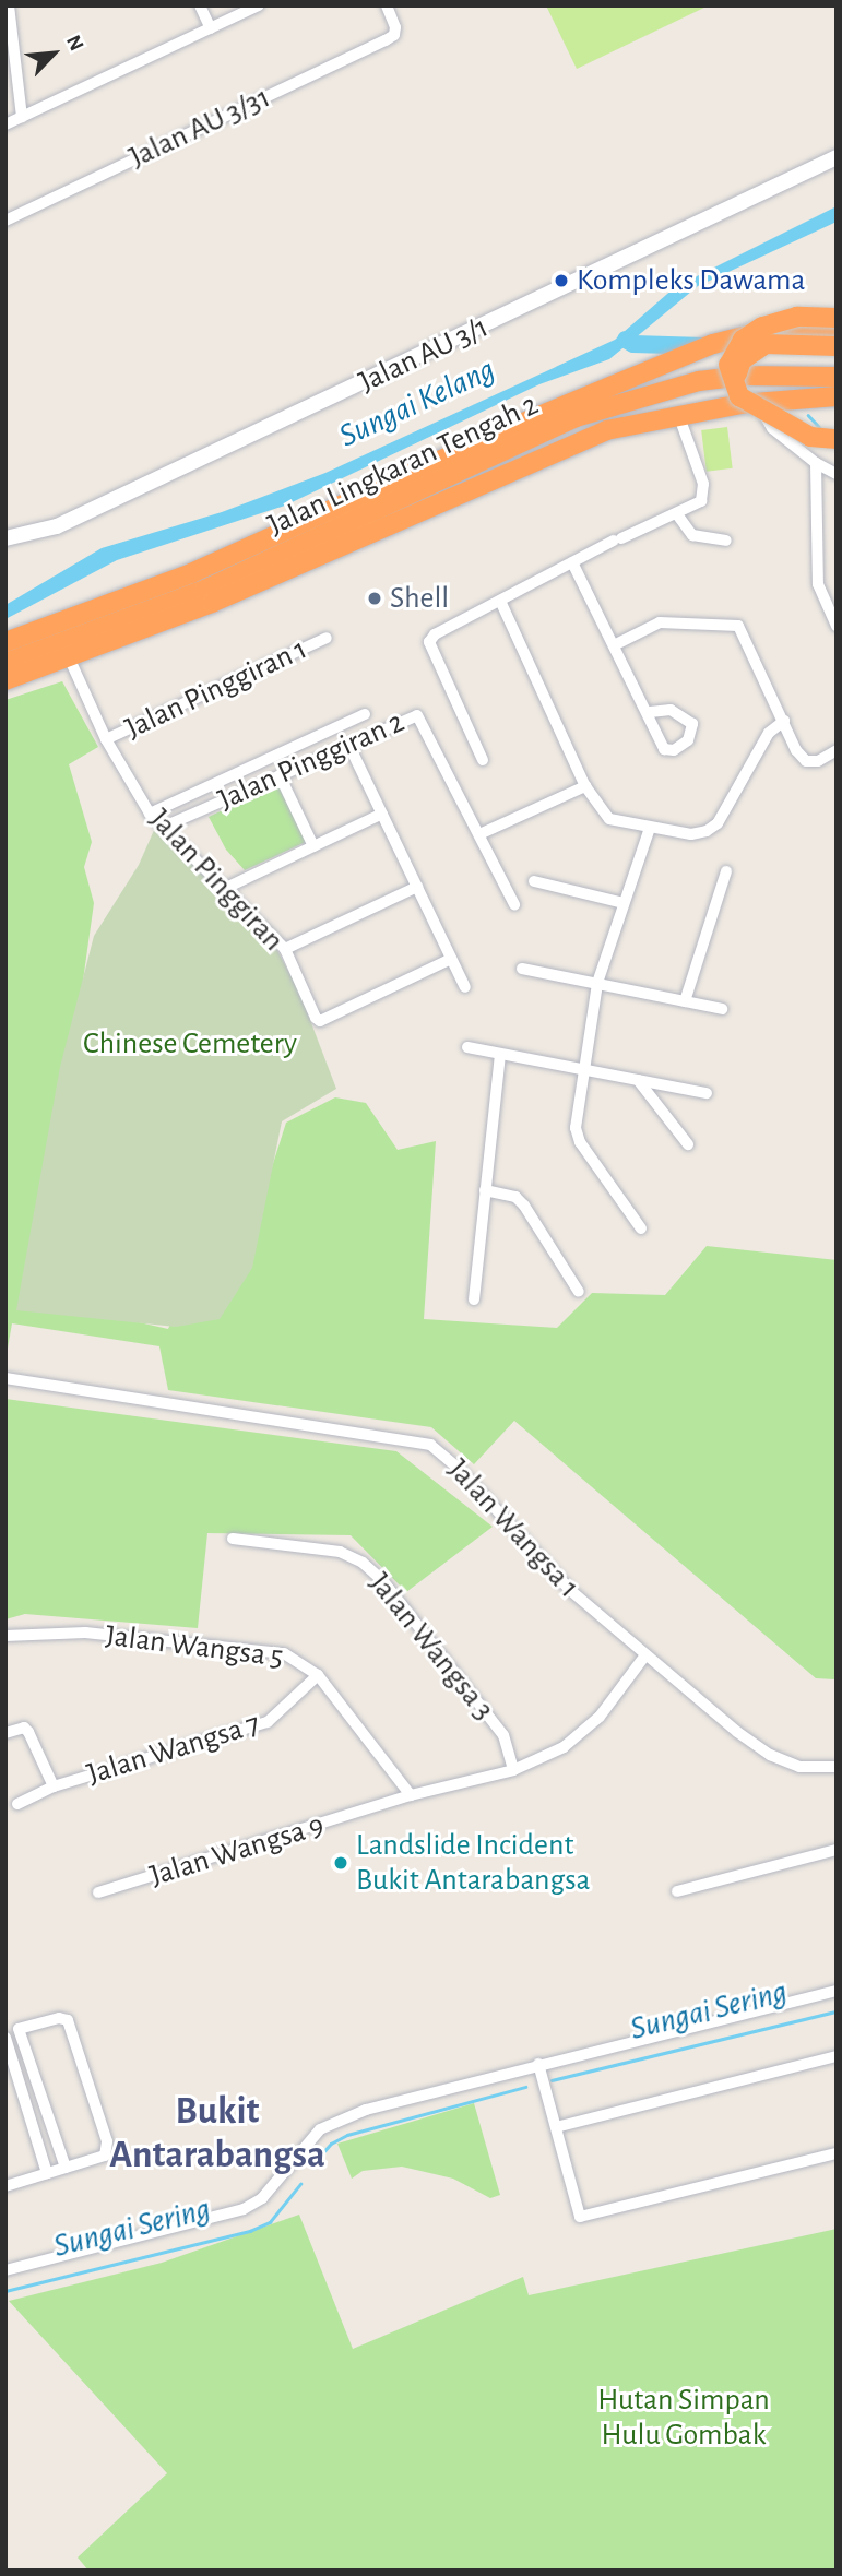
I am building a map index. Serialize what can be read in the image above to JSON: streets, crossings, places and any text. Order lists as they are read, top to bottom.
{
  "streets": {
    "highway": ["Jalan Lingkaran Tengah 2"],
    "main road": ["Jalan AU 3/1"],
    "street": [
      "Jalan AU 3/31",
      "Jalan Pinggiran 1",
      "Jalan Pinggiran 2",
      "Jalan Pinggiran",
      "Jalan Wangsa 1",
      "Jalan Wangsa 5",
      "Jalan Wangsa 3",
      "Jalan Wangsa 7",
      "Jalan Wangsa 9"
    ]
  },
  "crossings": [
    ["Jalan Lingkaran Tengah 2", "Jalan Pinggiran"],
    ["Jalan Pinggiran 1", "Jalan Pinggiran"],
    ["Jalan Pinggiran 2", "Jalan Pinggiran"],
    ["Jalan Wangsa 1", "Jalan Wangsa 9"],
    ["Jalan Wangsa 5", "Jalan Wangsa 7"],
    ["Jalan Wangsa 5", "Jalan Wangsa 9"],
    ["Jalan Wangsa 3", "Jalan Wangsa 9"]
  ],
  "districts": ["Bukit Antarabangsa"],
  "water": ["Sungai Kelang", "Sungai Sering"],
  "parks": ["Chinese Cemetery", "Hutan Simpan Hulu Gombak"],
  "places": ["Kompleks Dawama", "Shell", "Landslide Incident Bukit Antarabangsa"],
  "north": "top right"
}
